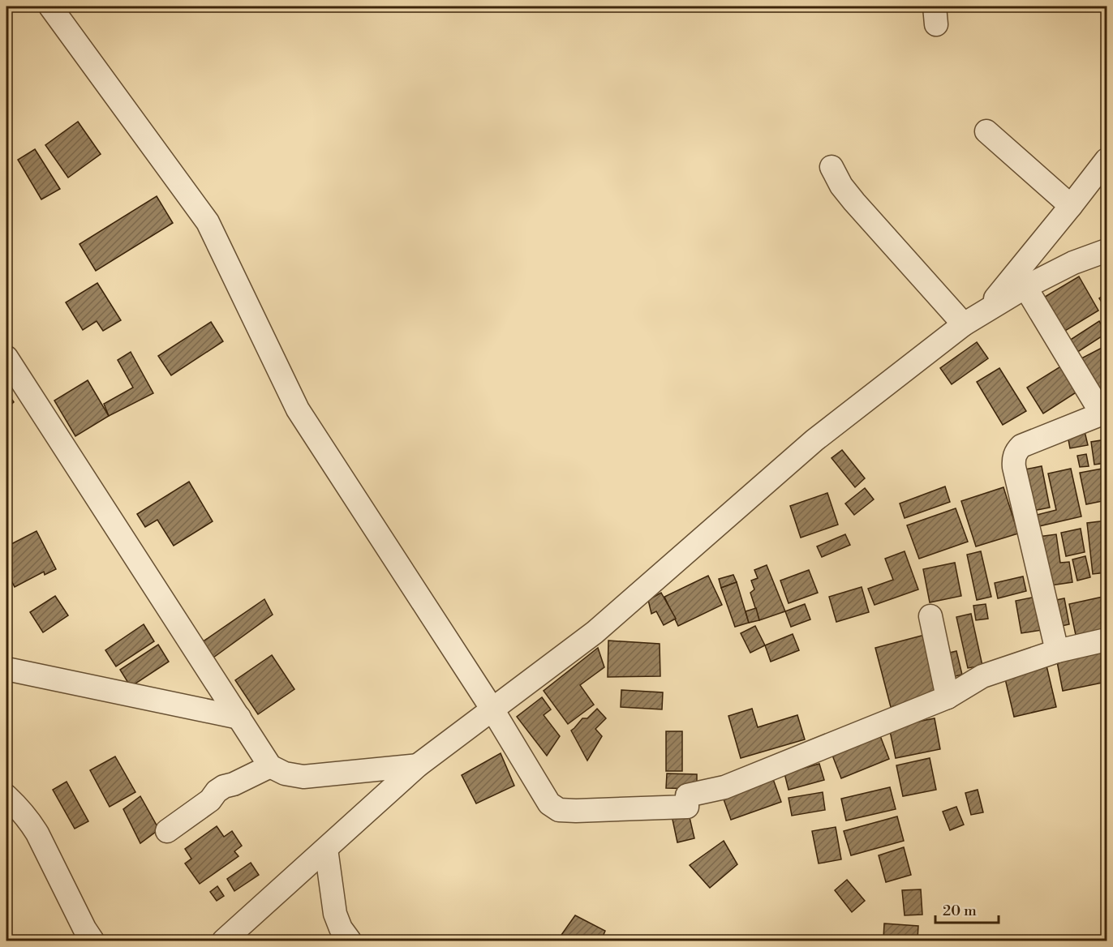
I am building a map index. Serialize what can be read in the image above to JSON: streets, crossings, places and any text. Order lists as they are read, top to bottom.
{
  "scale_bar": "20 m"
}
